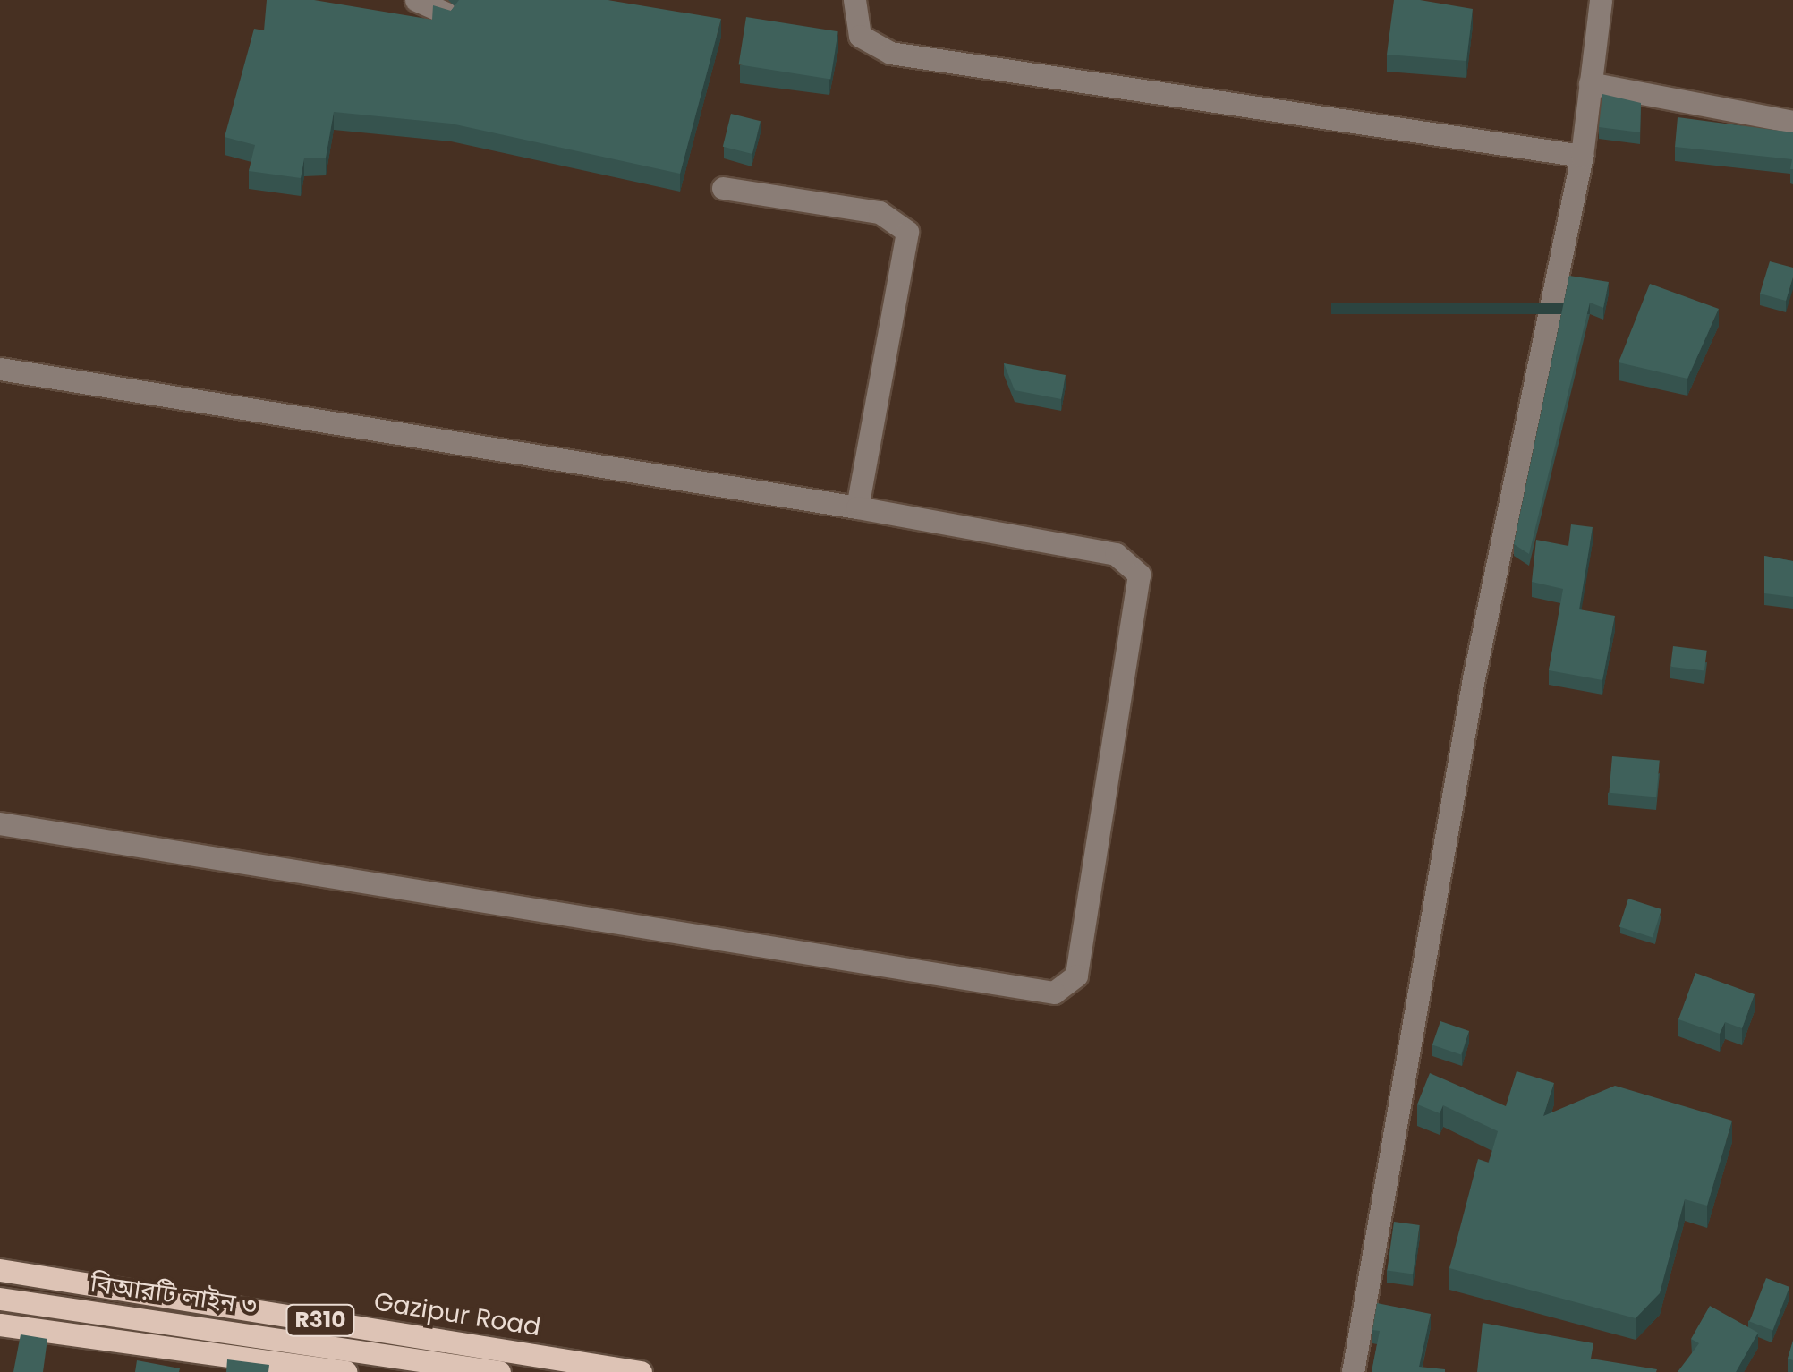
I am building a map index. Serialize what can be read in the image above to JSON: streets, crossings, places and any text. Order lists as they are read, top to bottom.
{
  "streets": {
    "main road": ["বিআরটি লাইন ৩", "Gazipur Road", "R310"]
  }
}
